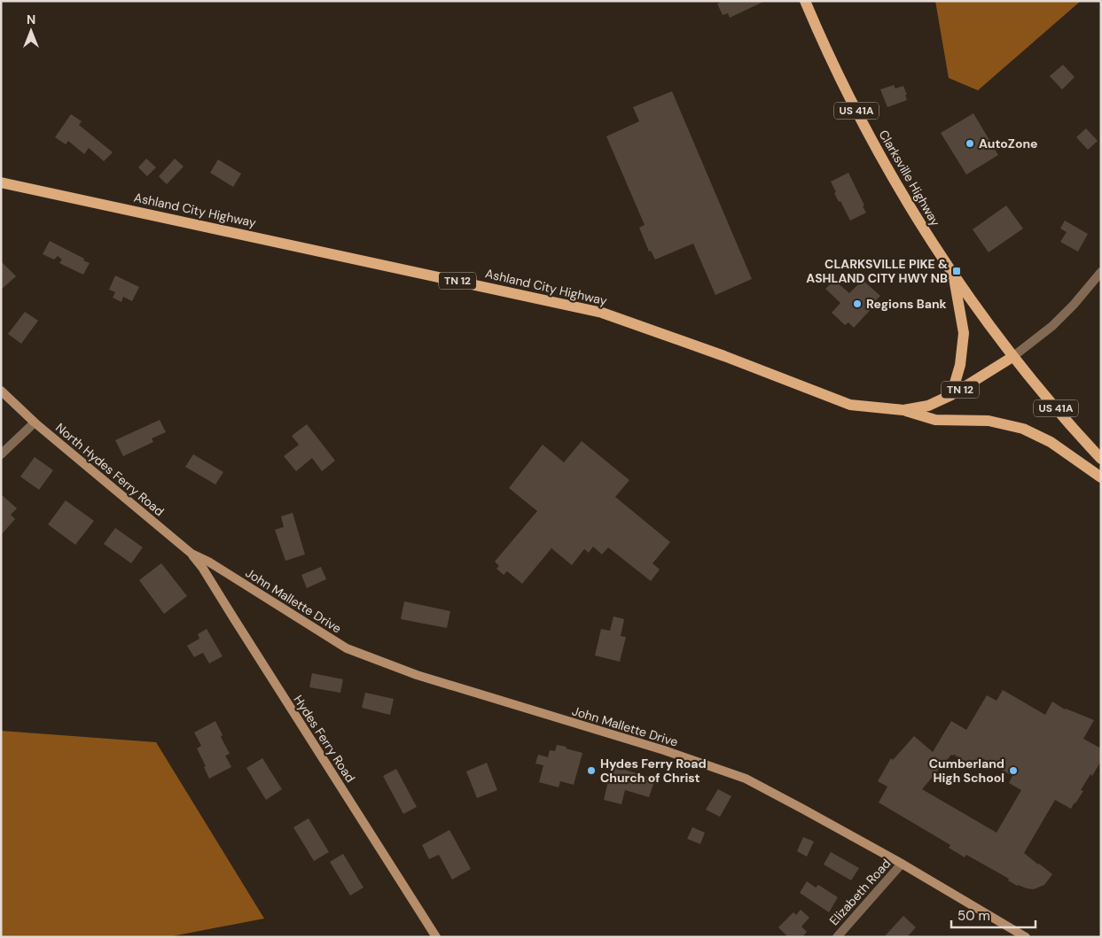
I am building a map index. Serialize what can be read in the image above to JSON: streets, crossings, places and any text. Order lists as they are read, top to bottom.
{
  "streets": {
    "main road": [
      "US 41A",
      "Clarksville Highway",
      "Ashland City Highway",
      "TN 12"
    ],
    "street": [
      "North Hydes Ferry Road",
      "John Mallette Drive",
      "Hydes Ferry Road",
      "Elizabeth Road"
    ]
  },
  "crossings": [
    ["US 41A", "Clarksville Highway"],
    ["US 41A", "Ashland City Highway"],
    ["Clarksville Highway", "Ashland City Highway"],
    ["North Hydes Ferry Road", "John Mallette Drive"],
    ["North Hydes Ferry Road", "Hydes Ferry Road"],
    ["John Mallette Drive", "Elizabeth Road"]
  ],
  "places": {
    "other": [
      "AutoZone",
      "Regions Bank",
      "Hydes Ferry Road Church of Christ",
      "Cumberland High School"
    ],
    "transit": ["CLARKSVILLE PIKE & ASHLAND CITY HWY NB"]
  },
  "scale_bar": "50 m",
  "north": "top"
}
